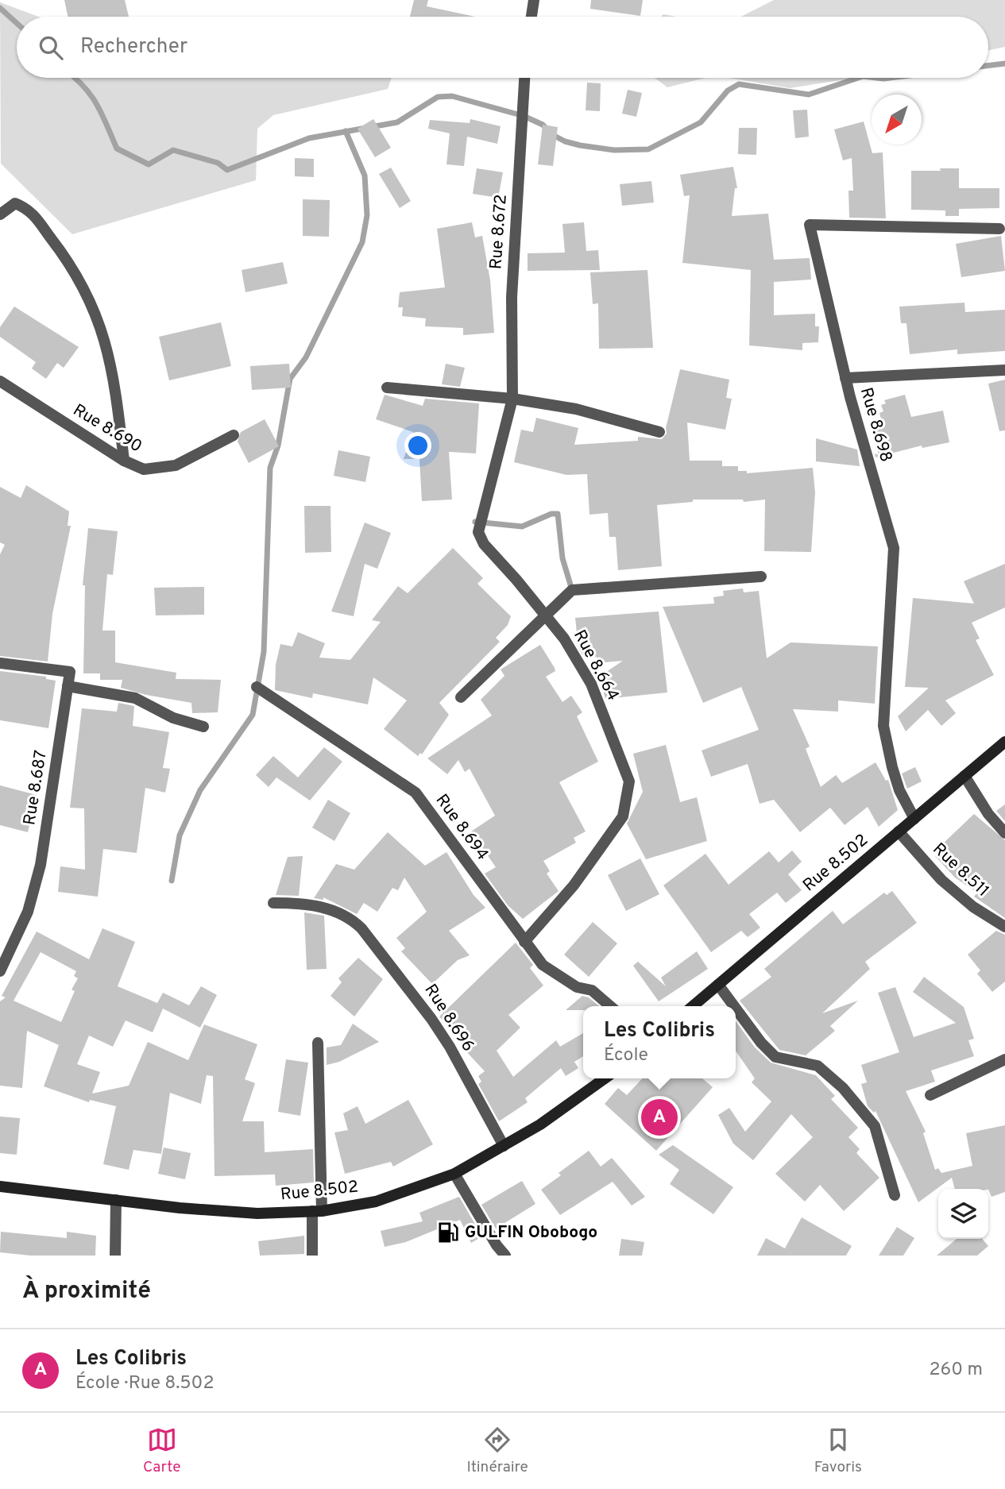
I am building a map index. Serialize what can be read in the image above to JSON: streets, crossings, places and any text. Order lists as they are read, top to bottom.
{
  "streets": {
    "main road": ["Rue 8.502"],
    "street": [
      "Rue 8.672",
      "Rue 8.698",
      "Rue 8.690",
      "Rue 8.664",
      "Rue 8.687",
      "Rue 8.694",
      "Rue 8.511",
      "Rue 8.696"
    ]
  },
  "crossings": [
    ["Rue 8.672", "Rue 8.664"],
    ["Rue 8.698", "Rue 8.502"],
    ["Rue 8.664", "Rue 8.694"],
    ["Rue 8.502", "Rue 8.511"],
    ["Rue 8.502", "Rue 8.696"]
  ],
  "places": {
    "fuel station": ["GULFIN Obobogo"]
  },
  "north": "bottom left",
  "page": {
    "search": "Rechercher",
    "popup": ["Les Colibris", "École"],
    "pins": "A",
    "heading": "À proximité",
    "list": [
      {
        "mark": "A",
        "name": "Les Colibris",
        "note": "École · Rue 8.502",
        "value": "260 m"
      }
    ],
    "nav": ["Carte", "Itinéraire", "Favoris"]
  }
}
